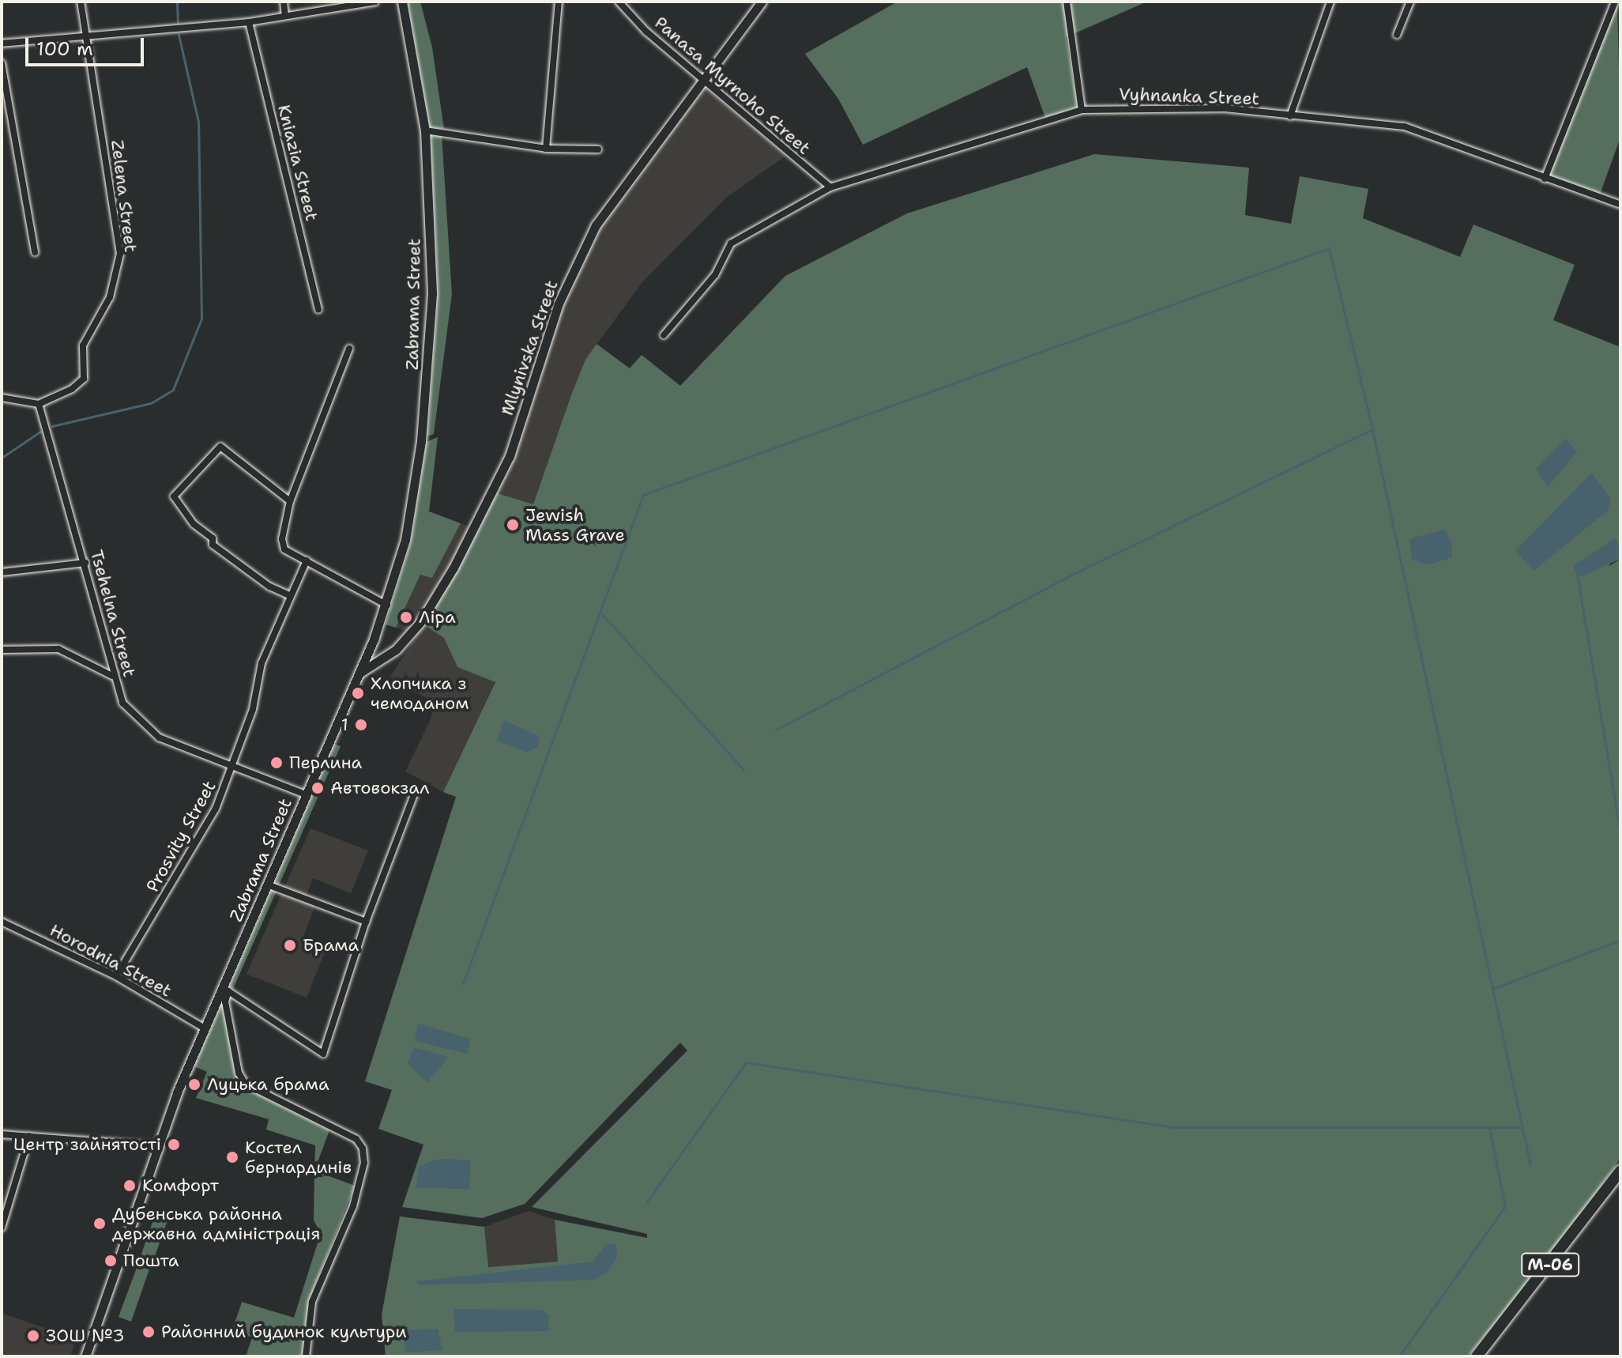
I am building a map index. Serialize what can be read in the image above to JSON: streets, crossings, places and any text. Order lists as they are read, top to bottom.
{
  "streets": {
    "highway": ["М-06"],
    "main road": ["Zabrama Street", "Mlynivska Street"],
    "street": [
      "Panasa Myrnoho Street",
      "Vyhnanka Street",
      "Kniazia Street",
      "Zelena Street",
      "Tsehelna Street",
      "Prosvity Street",
      "Horodnia Street"
    ]
  },
  "crossings": [
    ["Panasa Myrnoho Street", "Vyhnanka Street"],
    ["Panasa Myrnoho Street", "Mlynivska Street"],
    ["Zelena Street", "Tsehelna Street"],
    ["Zabrama Street", "Mlynivska Street"],
    ["Zabrama Street", "Tsehelna Street"],
    ["Zabrama Street", "Horodnia Street"],
    ["Tsehelna Street", "Prosvity Street"],
    ["Prosvity Street", "Horodnia Street"]
  ],
  "places": [
    "Jewish Mass Grave",
    "Ліра",
    "Хлопчика з чемоданом",
    "1",
    "Перлина",
    "Автовокзал",
    "Брама",
    "Луцька брама",
    "Центр зайнятості",
    "Костел бернардинів",
    "Комфорт",
    "Дубенська районна державна адміністрація",
    "Пошта",
    "Районний будинок культури",
    "ЗОШ №3"
  ],
  "scale_bar": "100 m"
}
